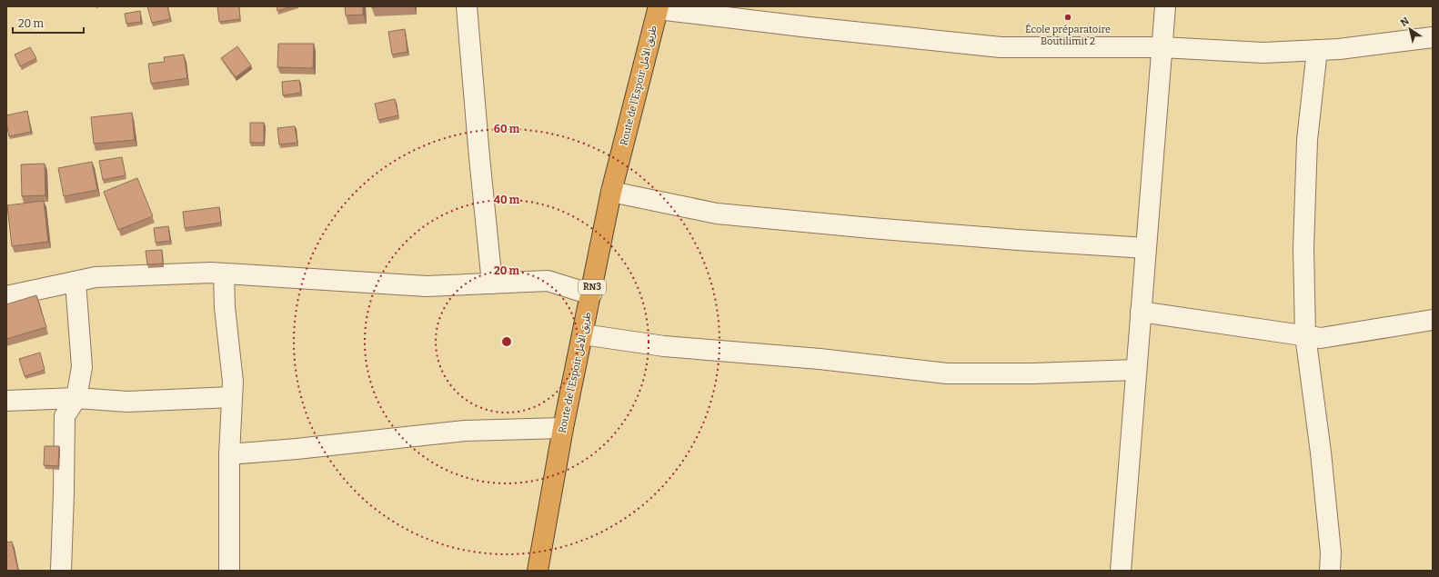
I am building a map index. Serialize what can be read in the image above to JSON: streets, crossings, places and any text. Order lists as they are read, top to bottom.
{
  "streets": {
    "highway": ["Route de l’Espoir طريق الأمل", "RN3"]
  },
  "places": ["École préparatoire Boutilimit 2"],
  "scale_bar": "20 m",
  "north": "top left",
  "rings": ["60 m", "40 m", "20 m"]
}
